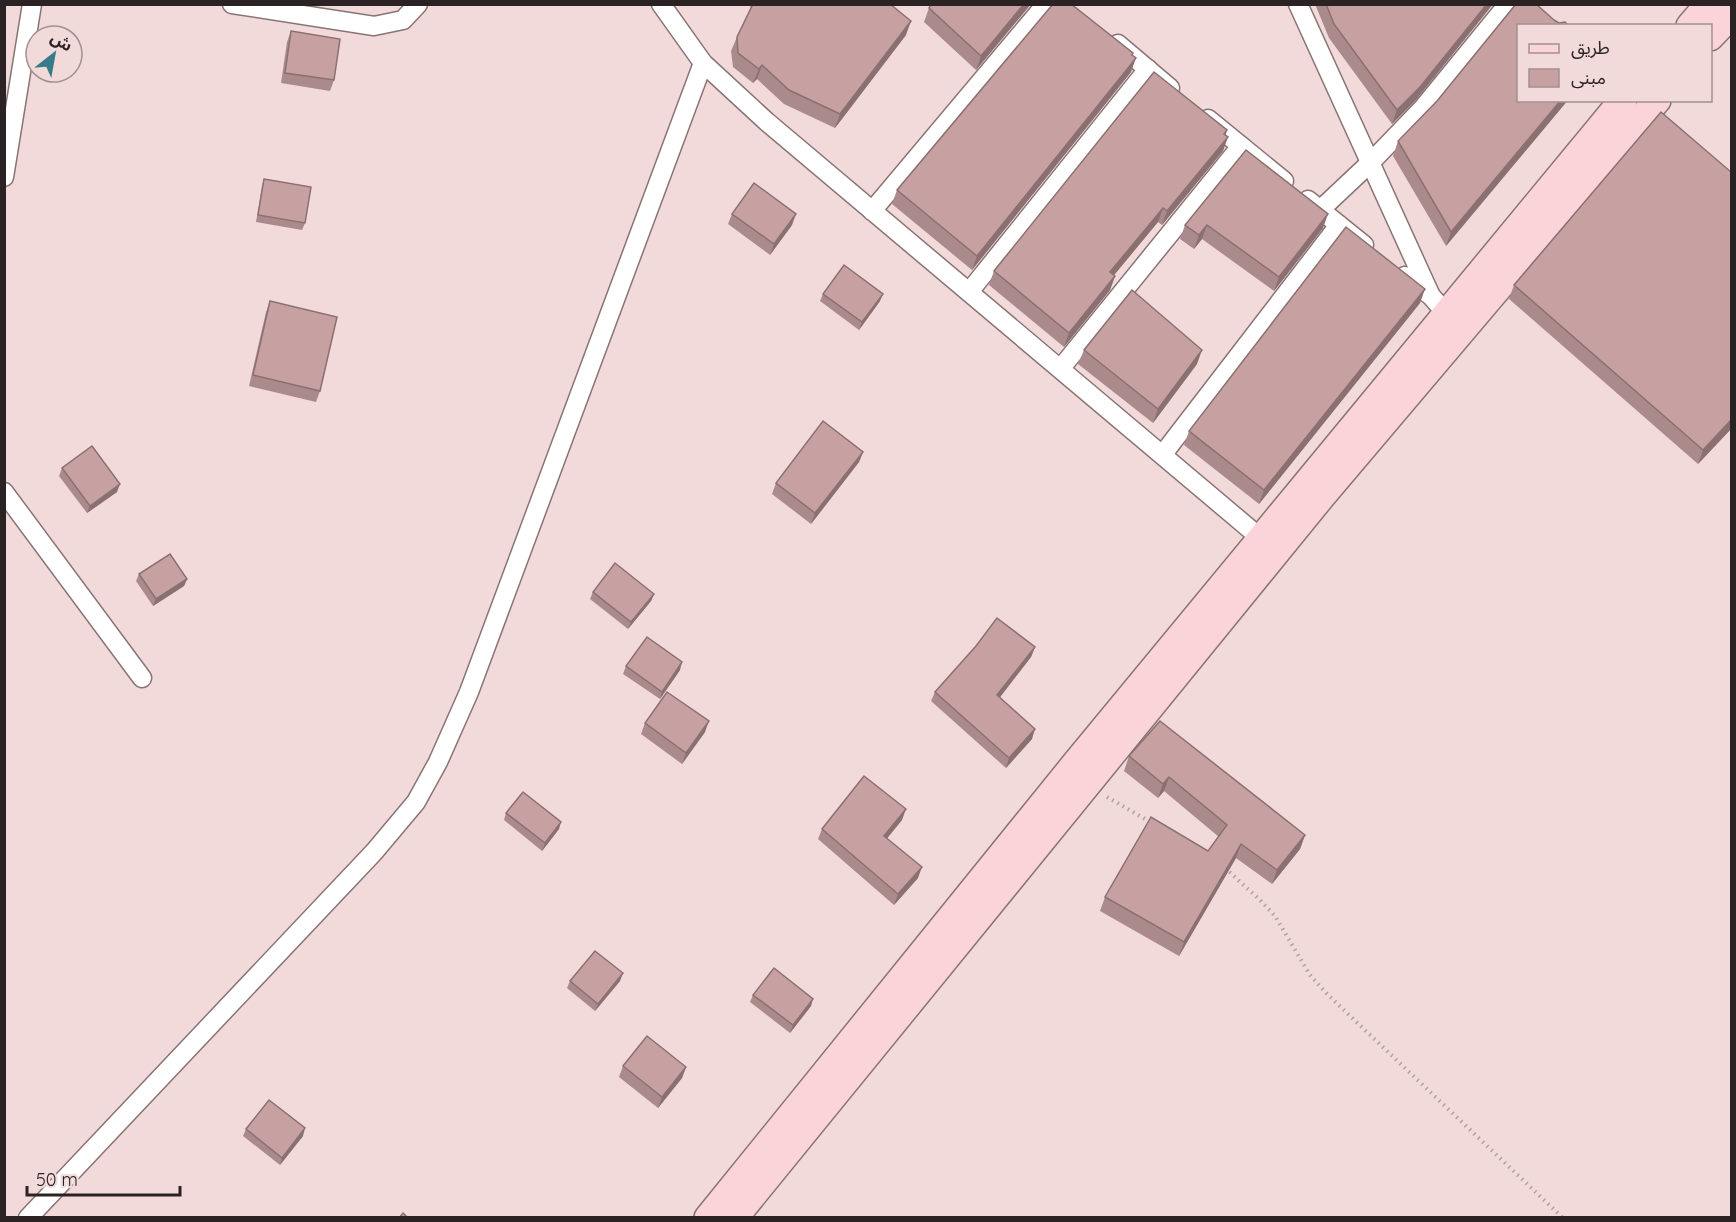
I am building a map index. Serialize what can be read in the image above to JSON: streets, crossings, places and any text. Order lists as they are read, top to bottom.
{
  "legend": ["طريق", "مبنى"],
  "scale_bar": "50 m",
  "north": "top right"
}
